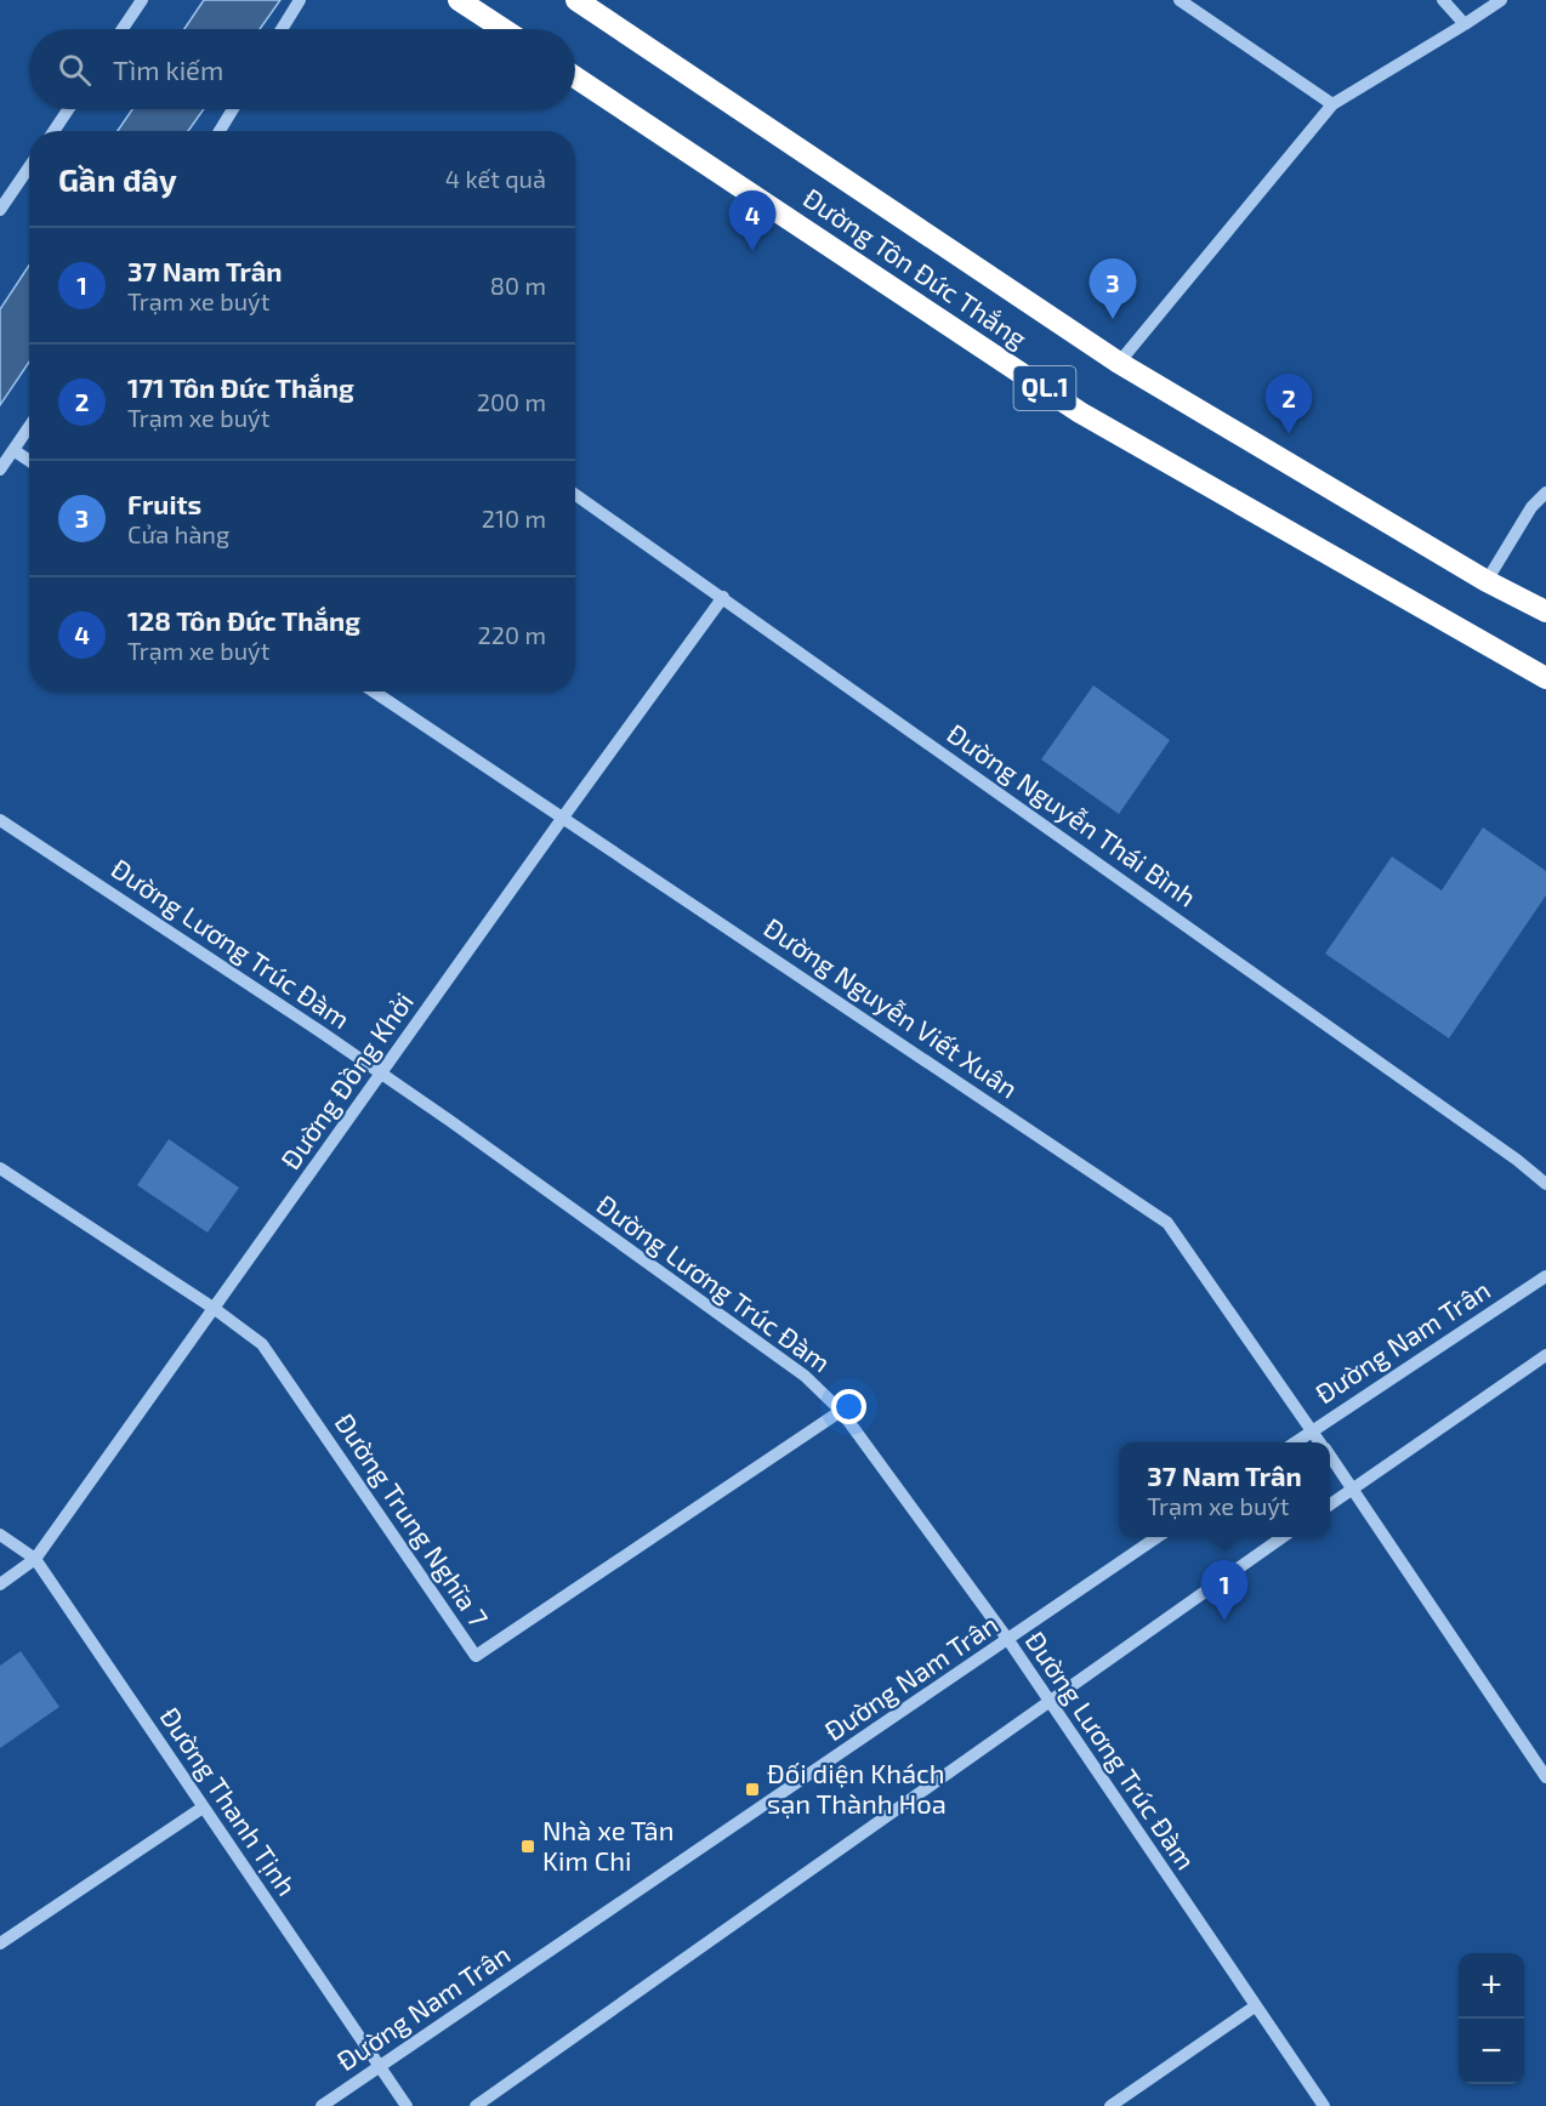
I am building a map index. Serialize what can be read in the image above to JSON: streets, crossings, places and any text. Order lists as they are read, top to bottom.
{
  "streets": {
    "highway": ["Đường Tôn Đức Thắng", "QL.1"],
    "street": [
      "Đường Nguyễn Thái Bình",
      "Đường Lương Trúc Đàm",
      "Đường Nguyễn Viết Xuân",
      "Đường Đồng Khởi",
      "Đường Nam Trân",
      "Đường Trung Nghĩa 7",
      "Đường Thanh Tịnh"
    ]
  },
  "crossings": [
    ["Đường Nguyễn Thái Bình", "Đường Đồng Khởi"],
    ["Đường Lương Trúc Đàm", "Đường Đồng Khởi"],
    ["Đường Lương Trúc Đàm", "Đường Nam Trân"],
    ["Đường Lương Trúc Đàm", "Đường Trung Nghĩa 7"],
    ["Đường Nguyễn Viết Xuân", "Đường Đồng Khởi"],
    ["Đường Nguyễn Viết Xuân", "Đường Nam Trân"],
    ["Đường Đồng Khởi", "Đường Trung Nghĩa 7"],
    ["Đường Đồng Khởi", "Đường Thanh Tịnh"],
    ["Đường Nam Trân", "Đường Thanh Tịnh"]
  ],
  "places": {
    "transit": ["Đối diện Khách sạn Thành Hoa", "Nhà xe Tân Kim Chi"]
  },
  "page": {
    "search": "Tìm kiếm",
    "heading": ["Gần đây", "4 kết quả"],
    "pins": [
      "4",
      "3",
      "2",
      "1"
    ],
    "list": [
      {
        "mark": "1",
        "name": "37 Nam Trân",
        "note": "Trạm xe buýt",
        "value": "80 m"
      },
      {
        "mark": "2",
        "name": "171 Tôn Đức Thắng",
        "note": "Trạm xe buýt",
        "value": "200 m"
      },
      {
        "mark": "3",
        "name": "Fruits",
        "note": "Cửa hàng",
        "value": "210 m"
      },
      {
        "mark": "4",
        "name": "128 Tôn Đức Thắng",
        "note": "Trạm xe buýt",
        "value": "220 m"
      }
    ],
    "popup": ["37 Nam Trân", "Trạm xe buýt"],
    "map_buttons": ["+", "−"]
  }
}
